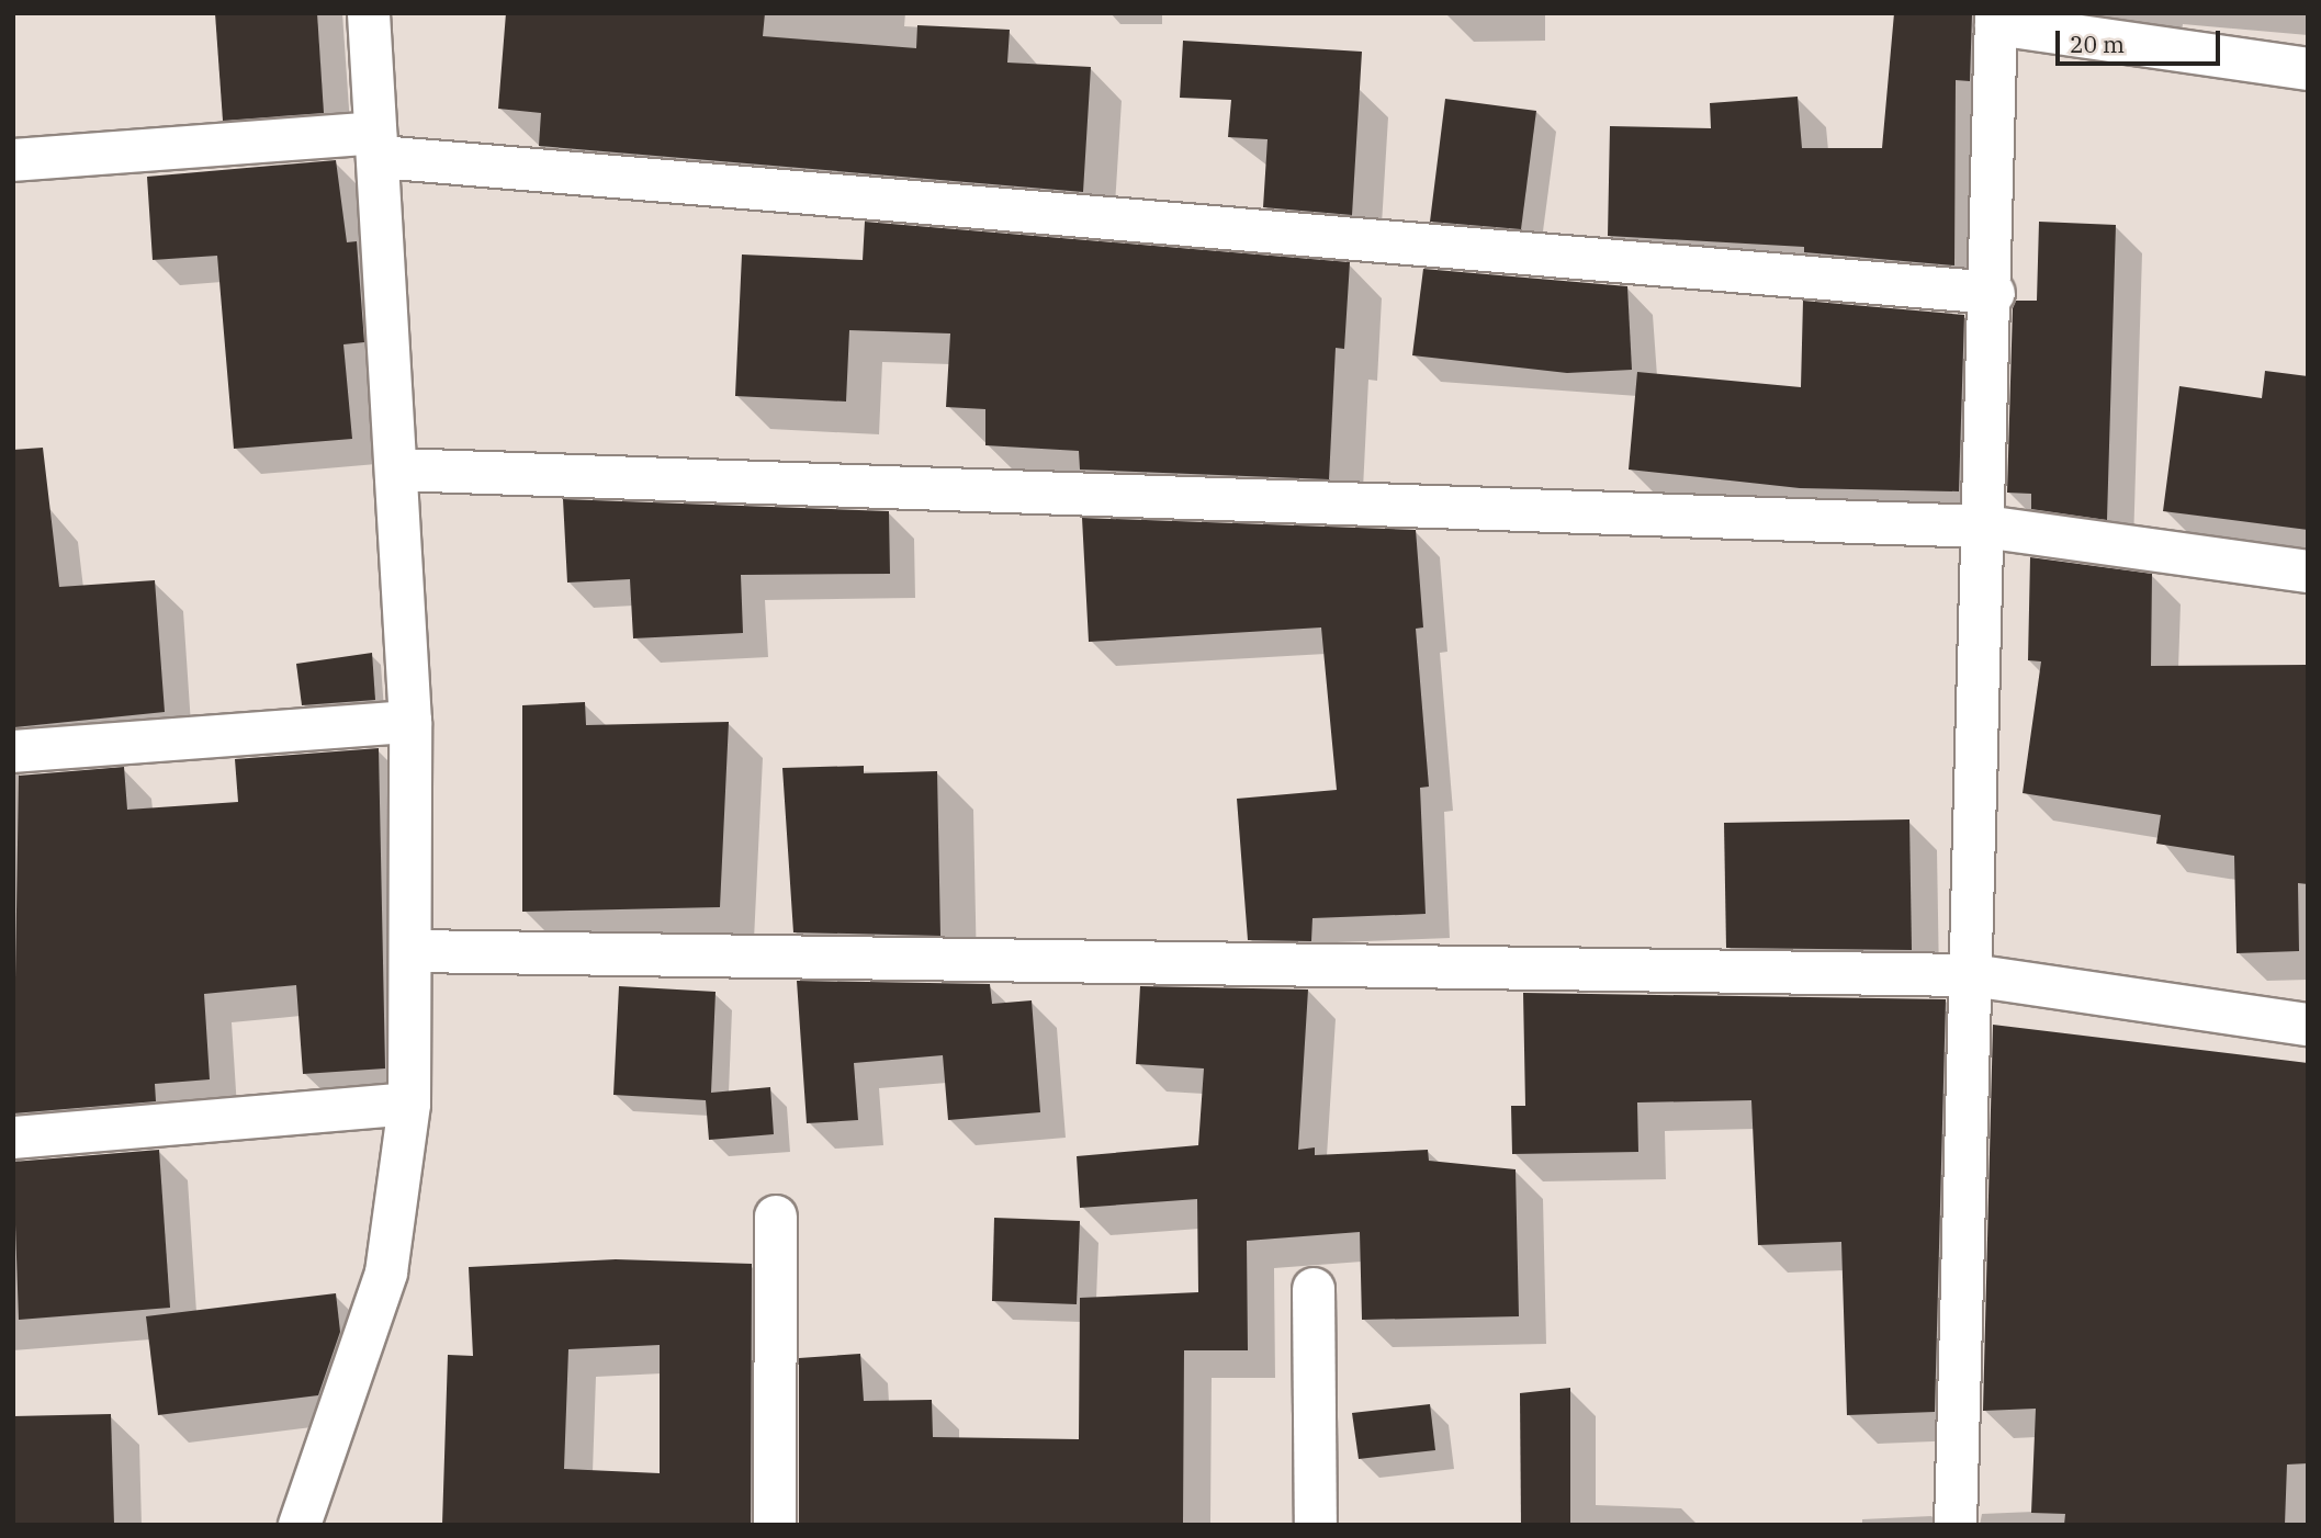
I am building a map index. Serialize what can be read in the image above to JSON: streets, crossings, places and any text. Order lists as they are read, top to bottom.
{
  "scale_bar": "20 m"
}
